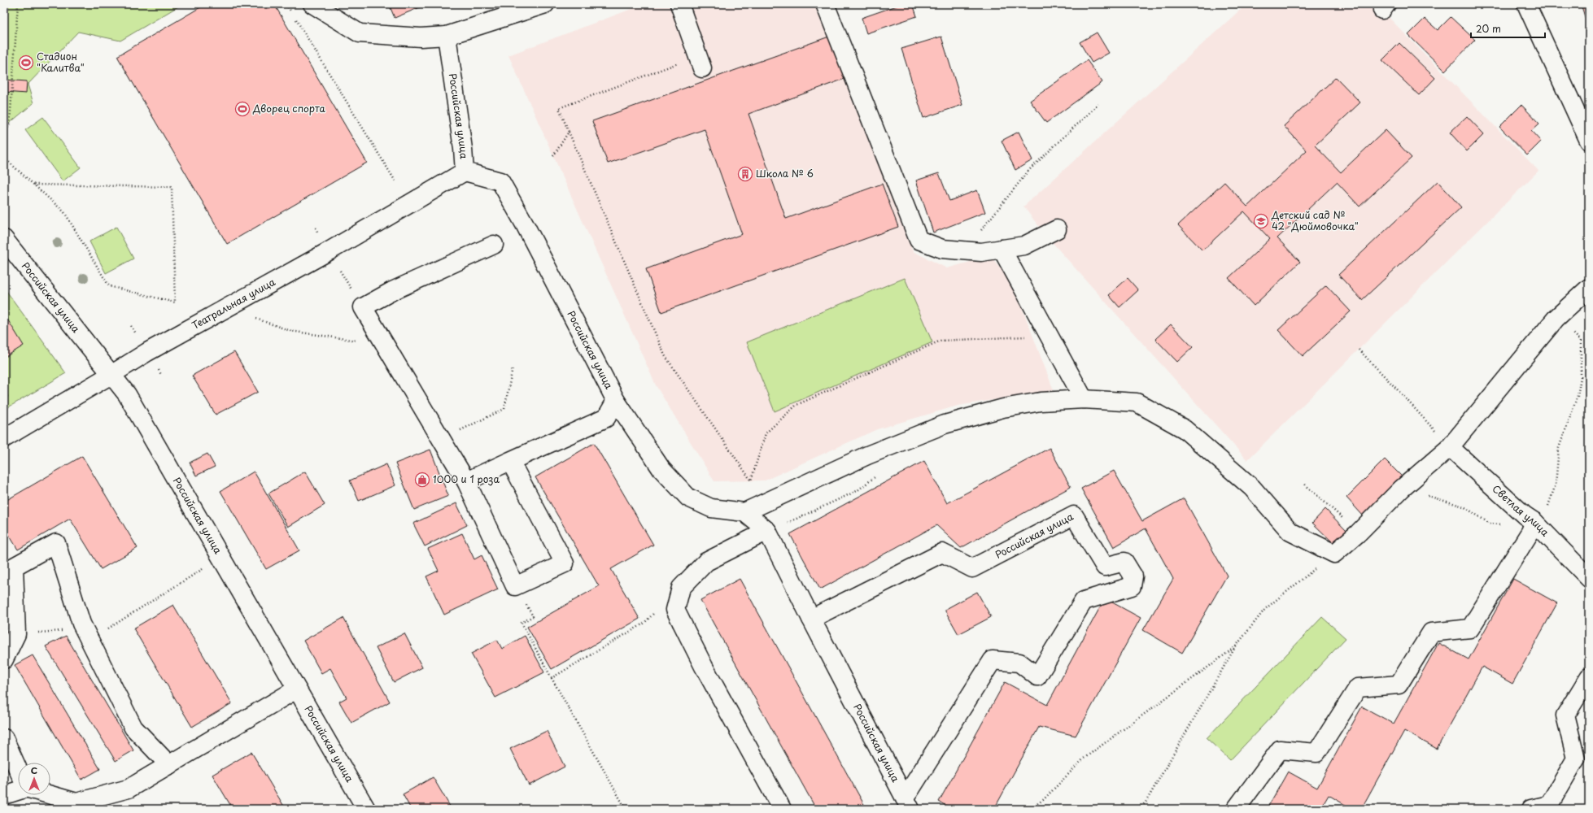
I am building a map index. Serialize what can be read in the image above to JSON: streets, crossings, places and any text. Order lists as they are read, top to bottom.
{
  "streets": {
    "street": ["Российская улица", "Театральная улица", "Светлая улица"]
  },
  "crossings": [
    ["Российская улица", "Театральная улица"]
  ],
  "places": {
    "sports": ["Стадион \"Калитва\"", "Дворец спорта"],
    "building": ["Школа № 6"],
    "school or university": ["Детский сад № 42 \"Дюймовочка\""],
    "shop": ["1000 и 1 роза"]
  },
  "scale_bar": "20 m",
  "north": "top"
}
